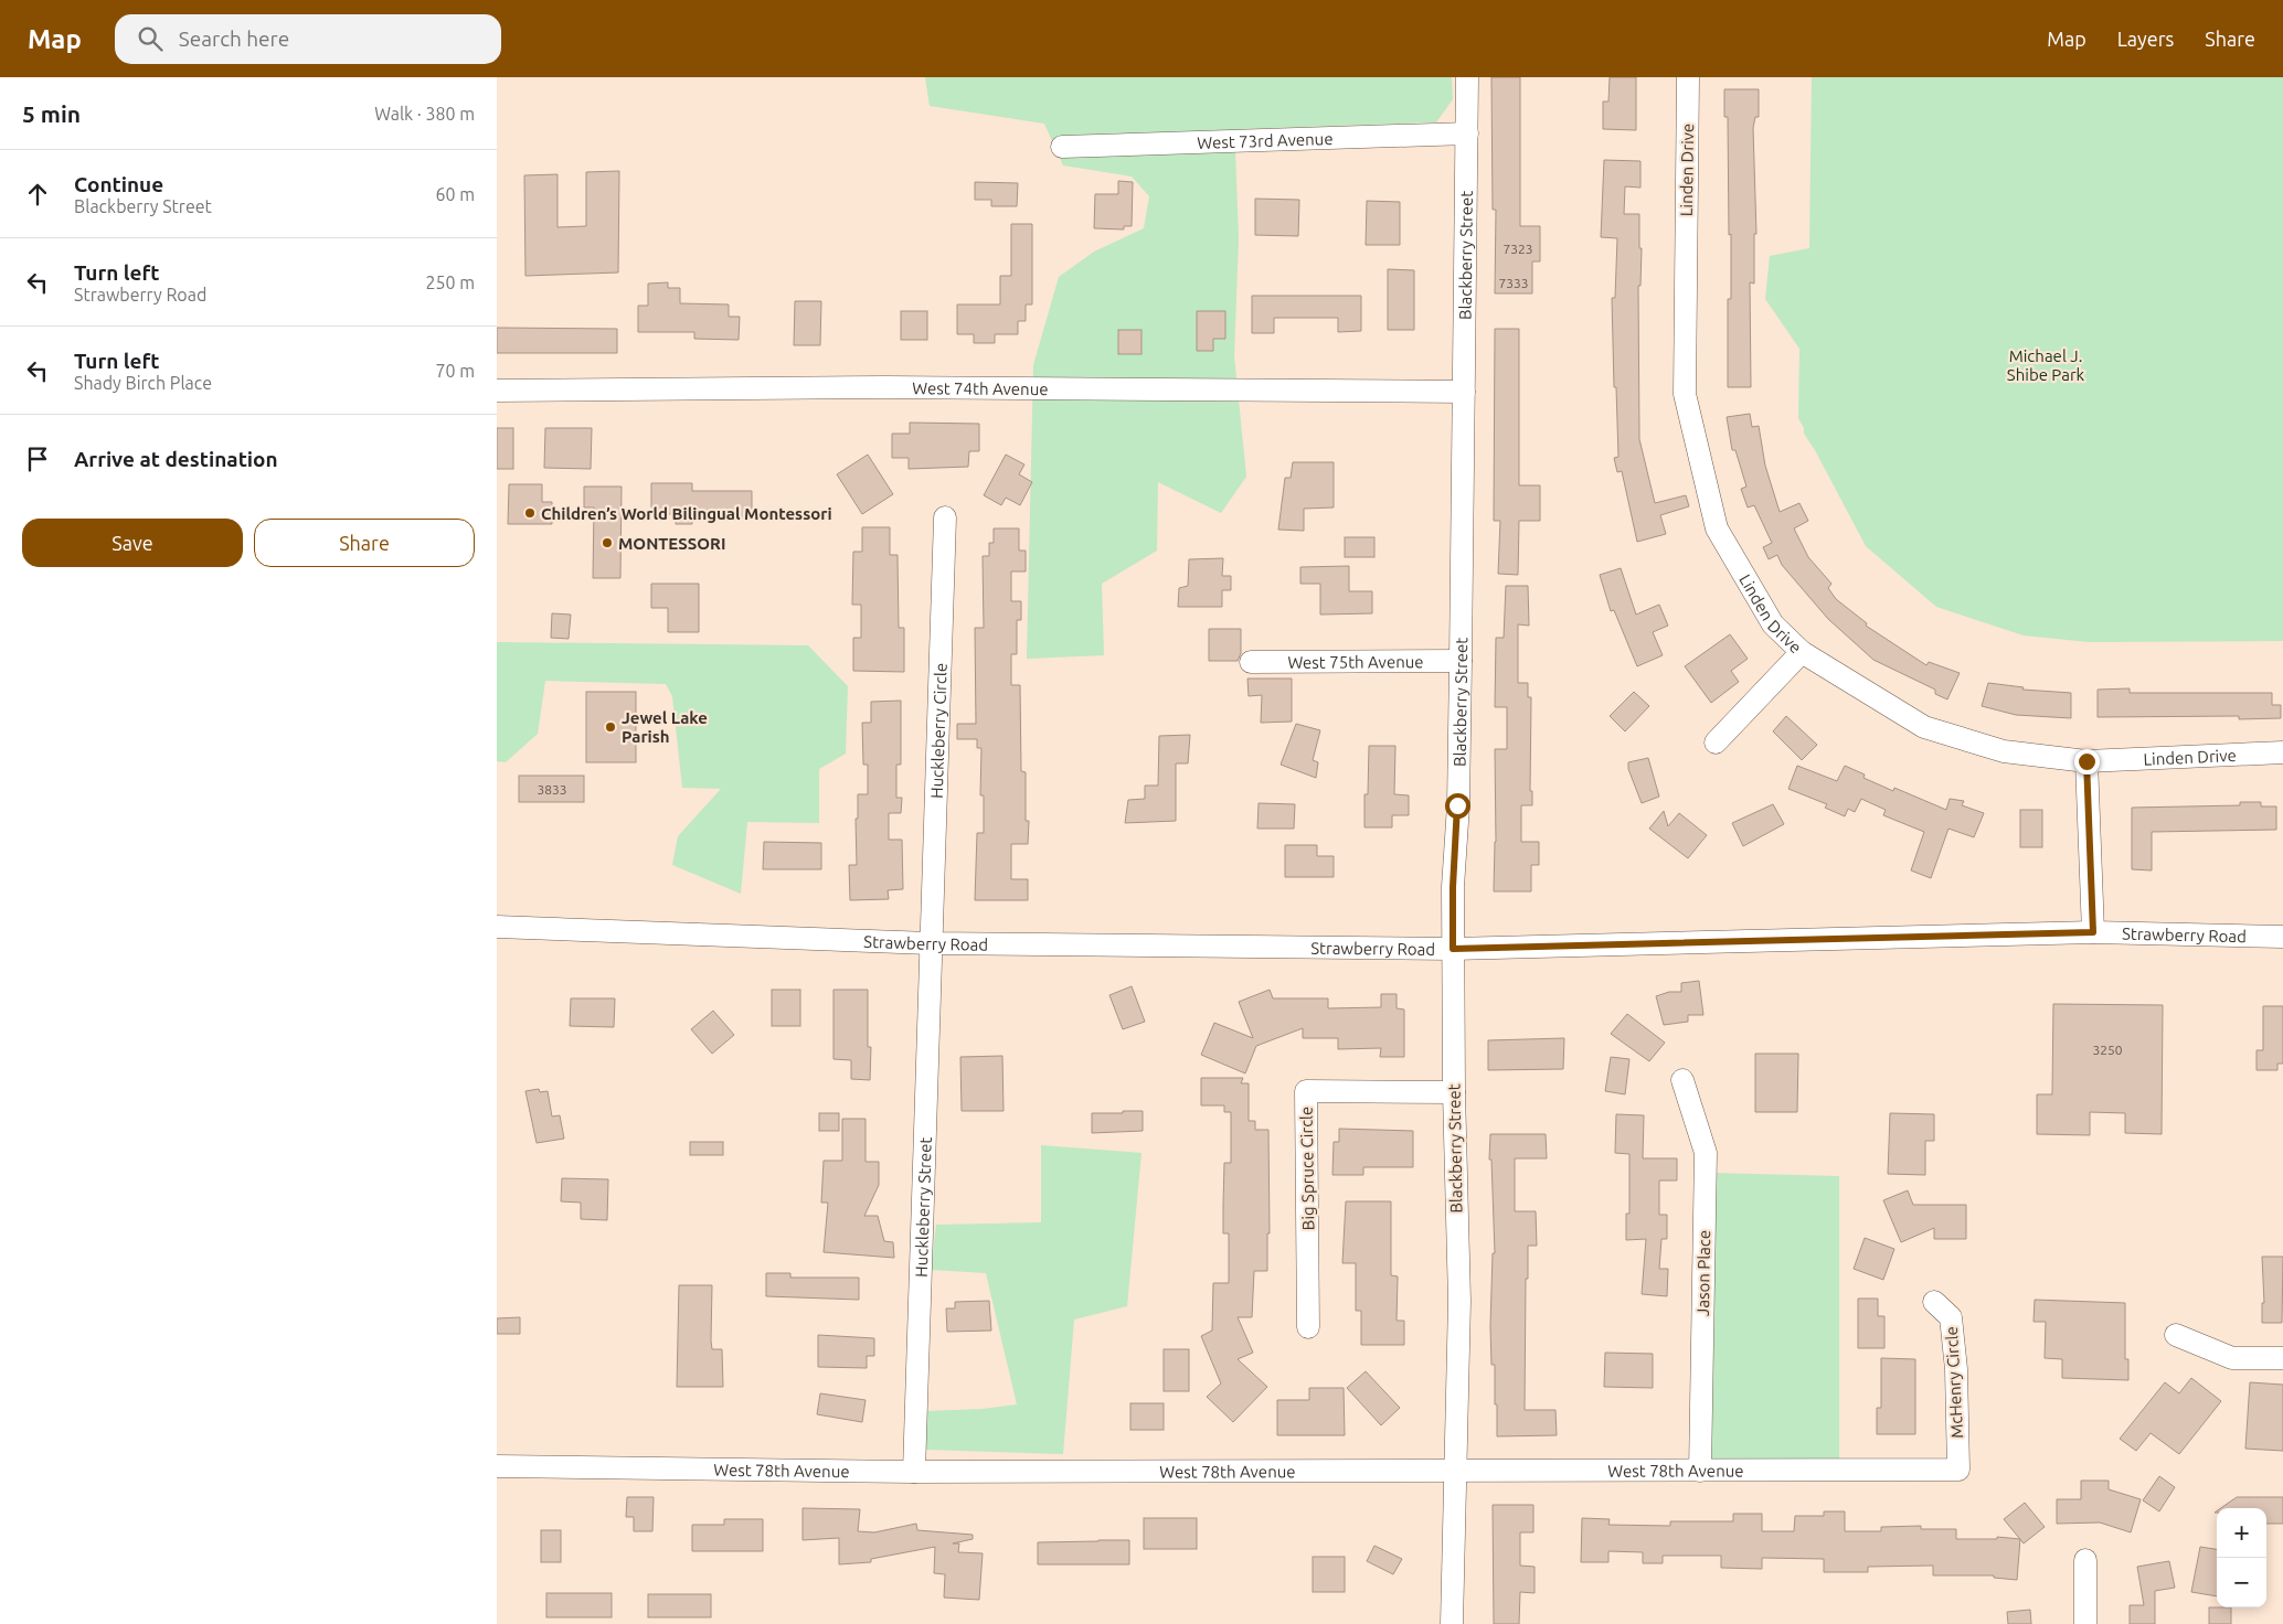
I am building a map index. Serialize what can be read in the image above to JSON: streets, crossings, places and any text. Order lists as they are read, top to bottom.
{
  "streets": {
    "street": [
      "West 73rd Avenue",
      "Linden Drive",
      "Blackberry Street",
      "West 74th Avenue",
      "West 75th Avenue",
      "Huckleberry Circle",
      "Strawberry Road",
      "Big Spruce Circle",
      "Huckleberry Street",
      "Jason Place",
      "McHenry Circle",
      "West 78th Avenue"
    ]
  },
  "crossings": [
    ["West 73rd Avenue", "Blackberry Street"],
    ["Blackberry Street", "West 74th Avenue"],
    ["Blackberry Street", "West 75th Avenue"],
    ["Blackberry Street", "Strawberry Road"],
    ["Blackberry Street", "Big Spruce Circle"],
    ["Blackberry Street", "West 78th Avenue"],
    ["Huckleberry Circle", "Strawberry Road"],
    ["Huckleberry Circle", "Huckleberry Street"],
    ["Strawberry Road", "Huckleberry Street"],
    ["Huckleberry Street", "West 78th Avenue"],
    ["Jason Place", "West 78th Avenue"],
    ["McHenry Circle", "West 78th Avenue"]
  ],
  "parks": ["Michael J. Shibe Park"],
  "places": ["Children’s World Bilingual Montessori", "MONTESSORI", "Jewel Lake Parish"],
  "house_numbers": [
    "7323",
    "7333",
    "3833",
    "3250"
  ],
  "page": {
    "header": "Map",
    "search": "Search here",
    "nav": ["Map", "Layers", "Share"],
    "heading": ["5 min", "Walk · 380 m"],
    "list": [
      ["Continue", "Blackberry Street", "60 m"],
      ["Turn left", "Strawberry Road", "250 m"],
      ["Turn left", "Shady Birch Place", "70 m"],
      "Arrive at destination"
    ],
    "buttons": ["Save", "Share"],
    "map_buttons": ["+", "−"]
  }
}
